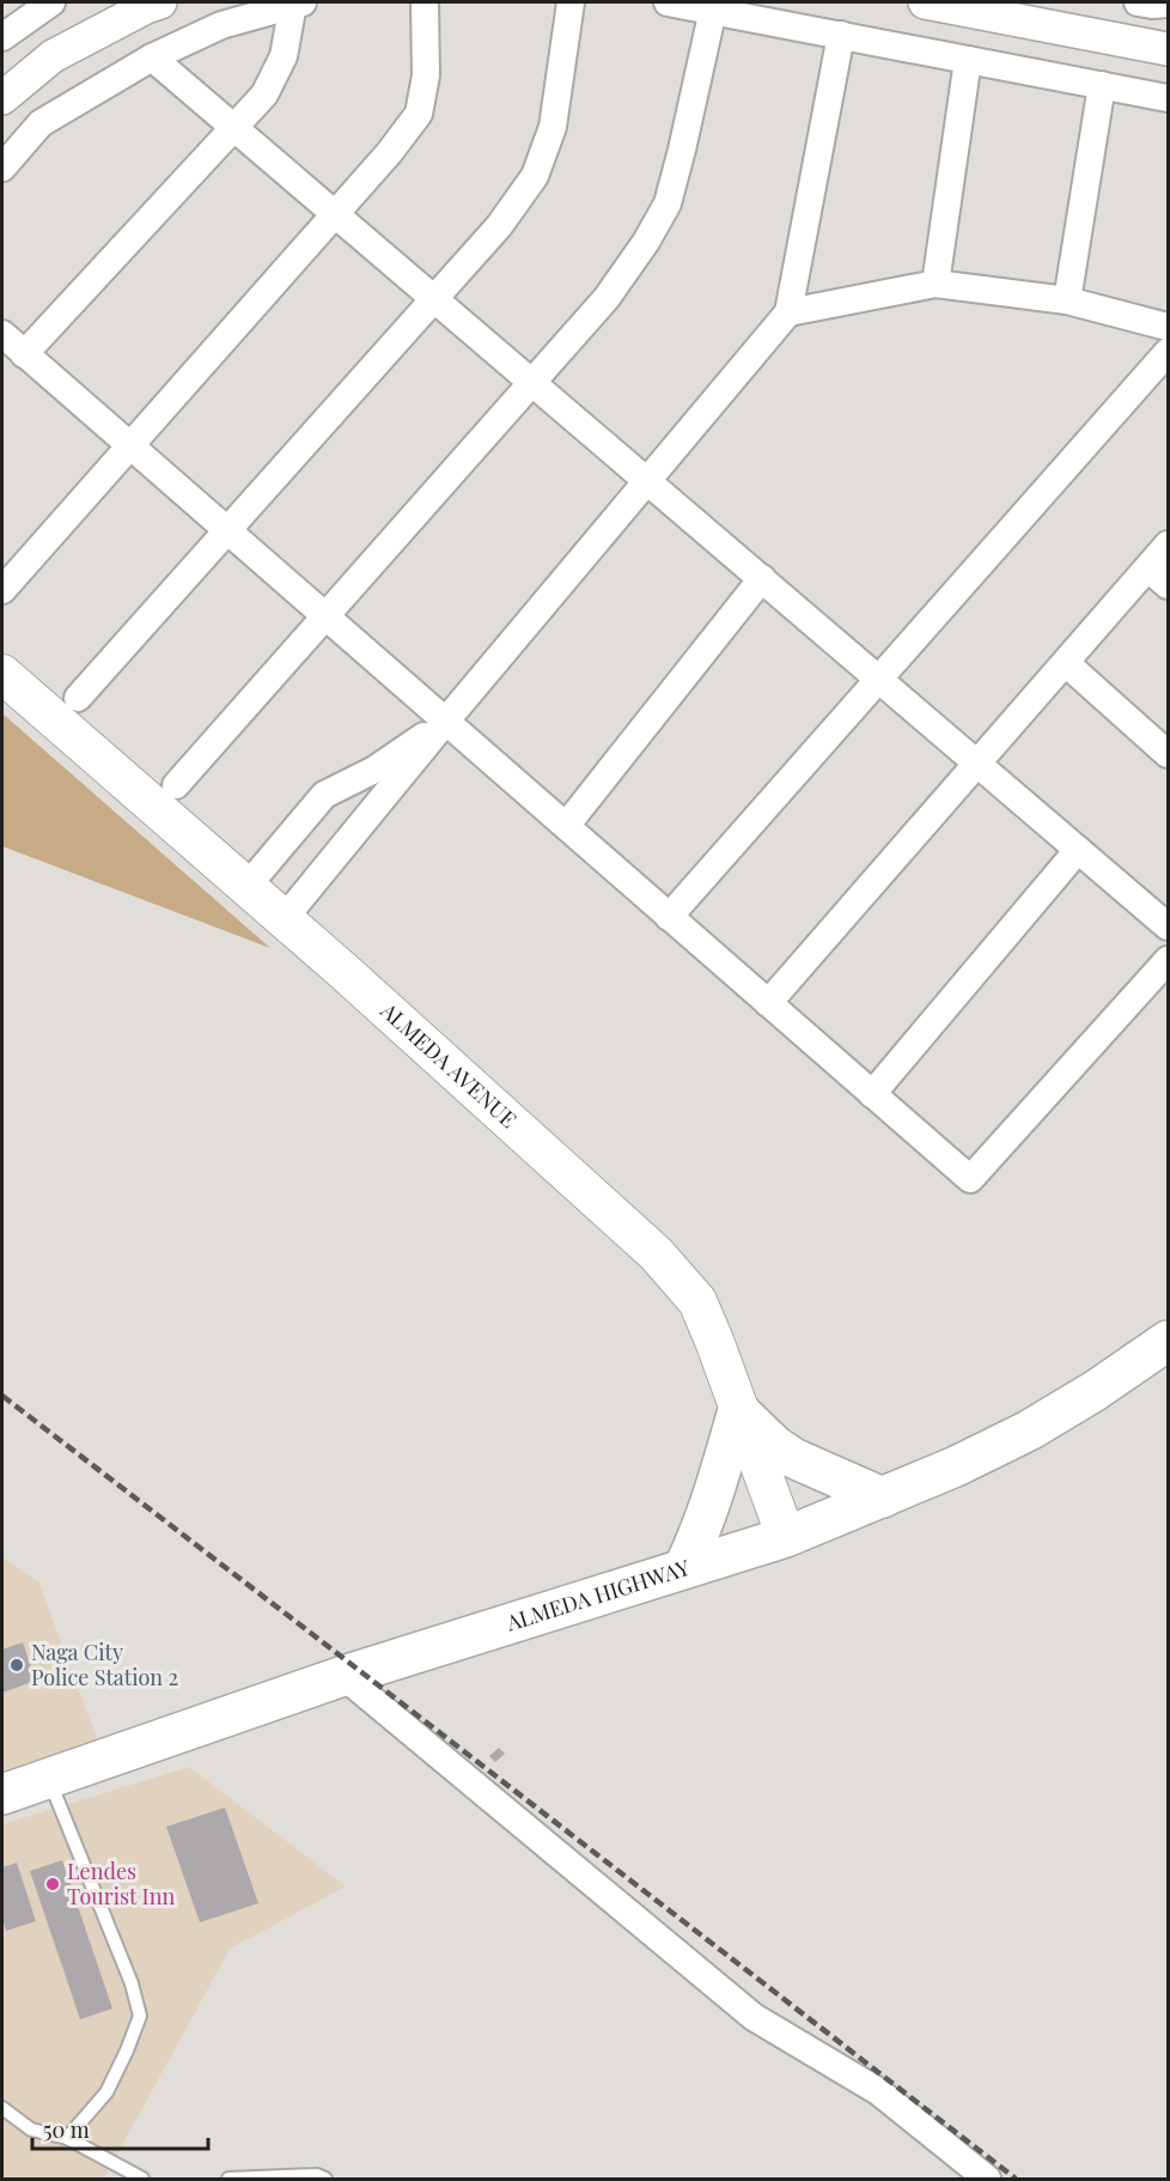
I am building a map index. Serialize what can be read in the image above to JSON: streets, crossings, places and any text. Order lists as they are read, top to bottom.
{
  "streets": {
    "highway": ["ALMEDA HIGHWAY"],
    "main road": ["ALMEDA AVENUE"]
  },
  "crossings": [
    ["ALMEDA AVENUE", "ALMEDA HIGHWAY"]
  ],
  "places": ["Naga City Police Station 2", "Lendes Tourist Inn"],
  "scale_bar": "50 m"
}
